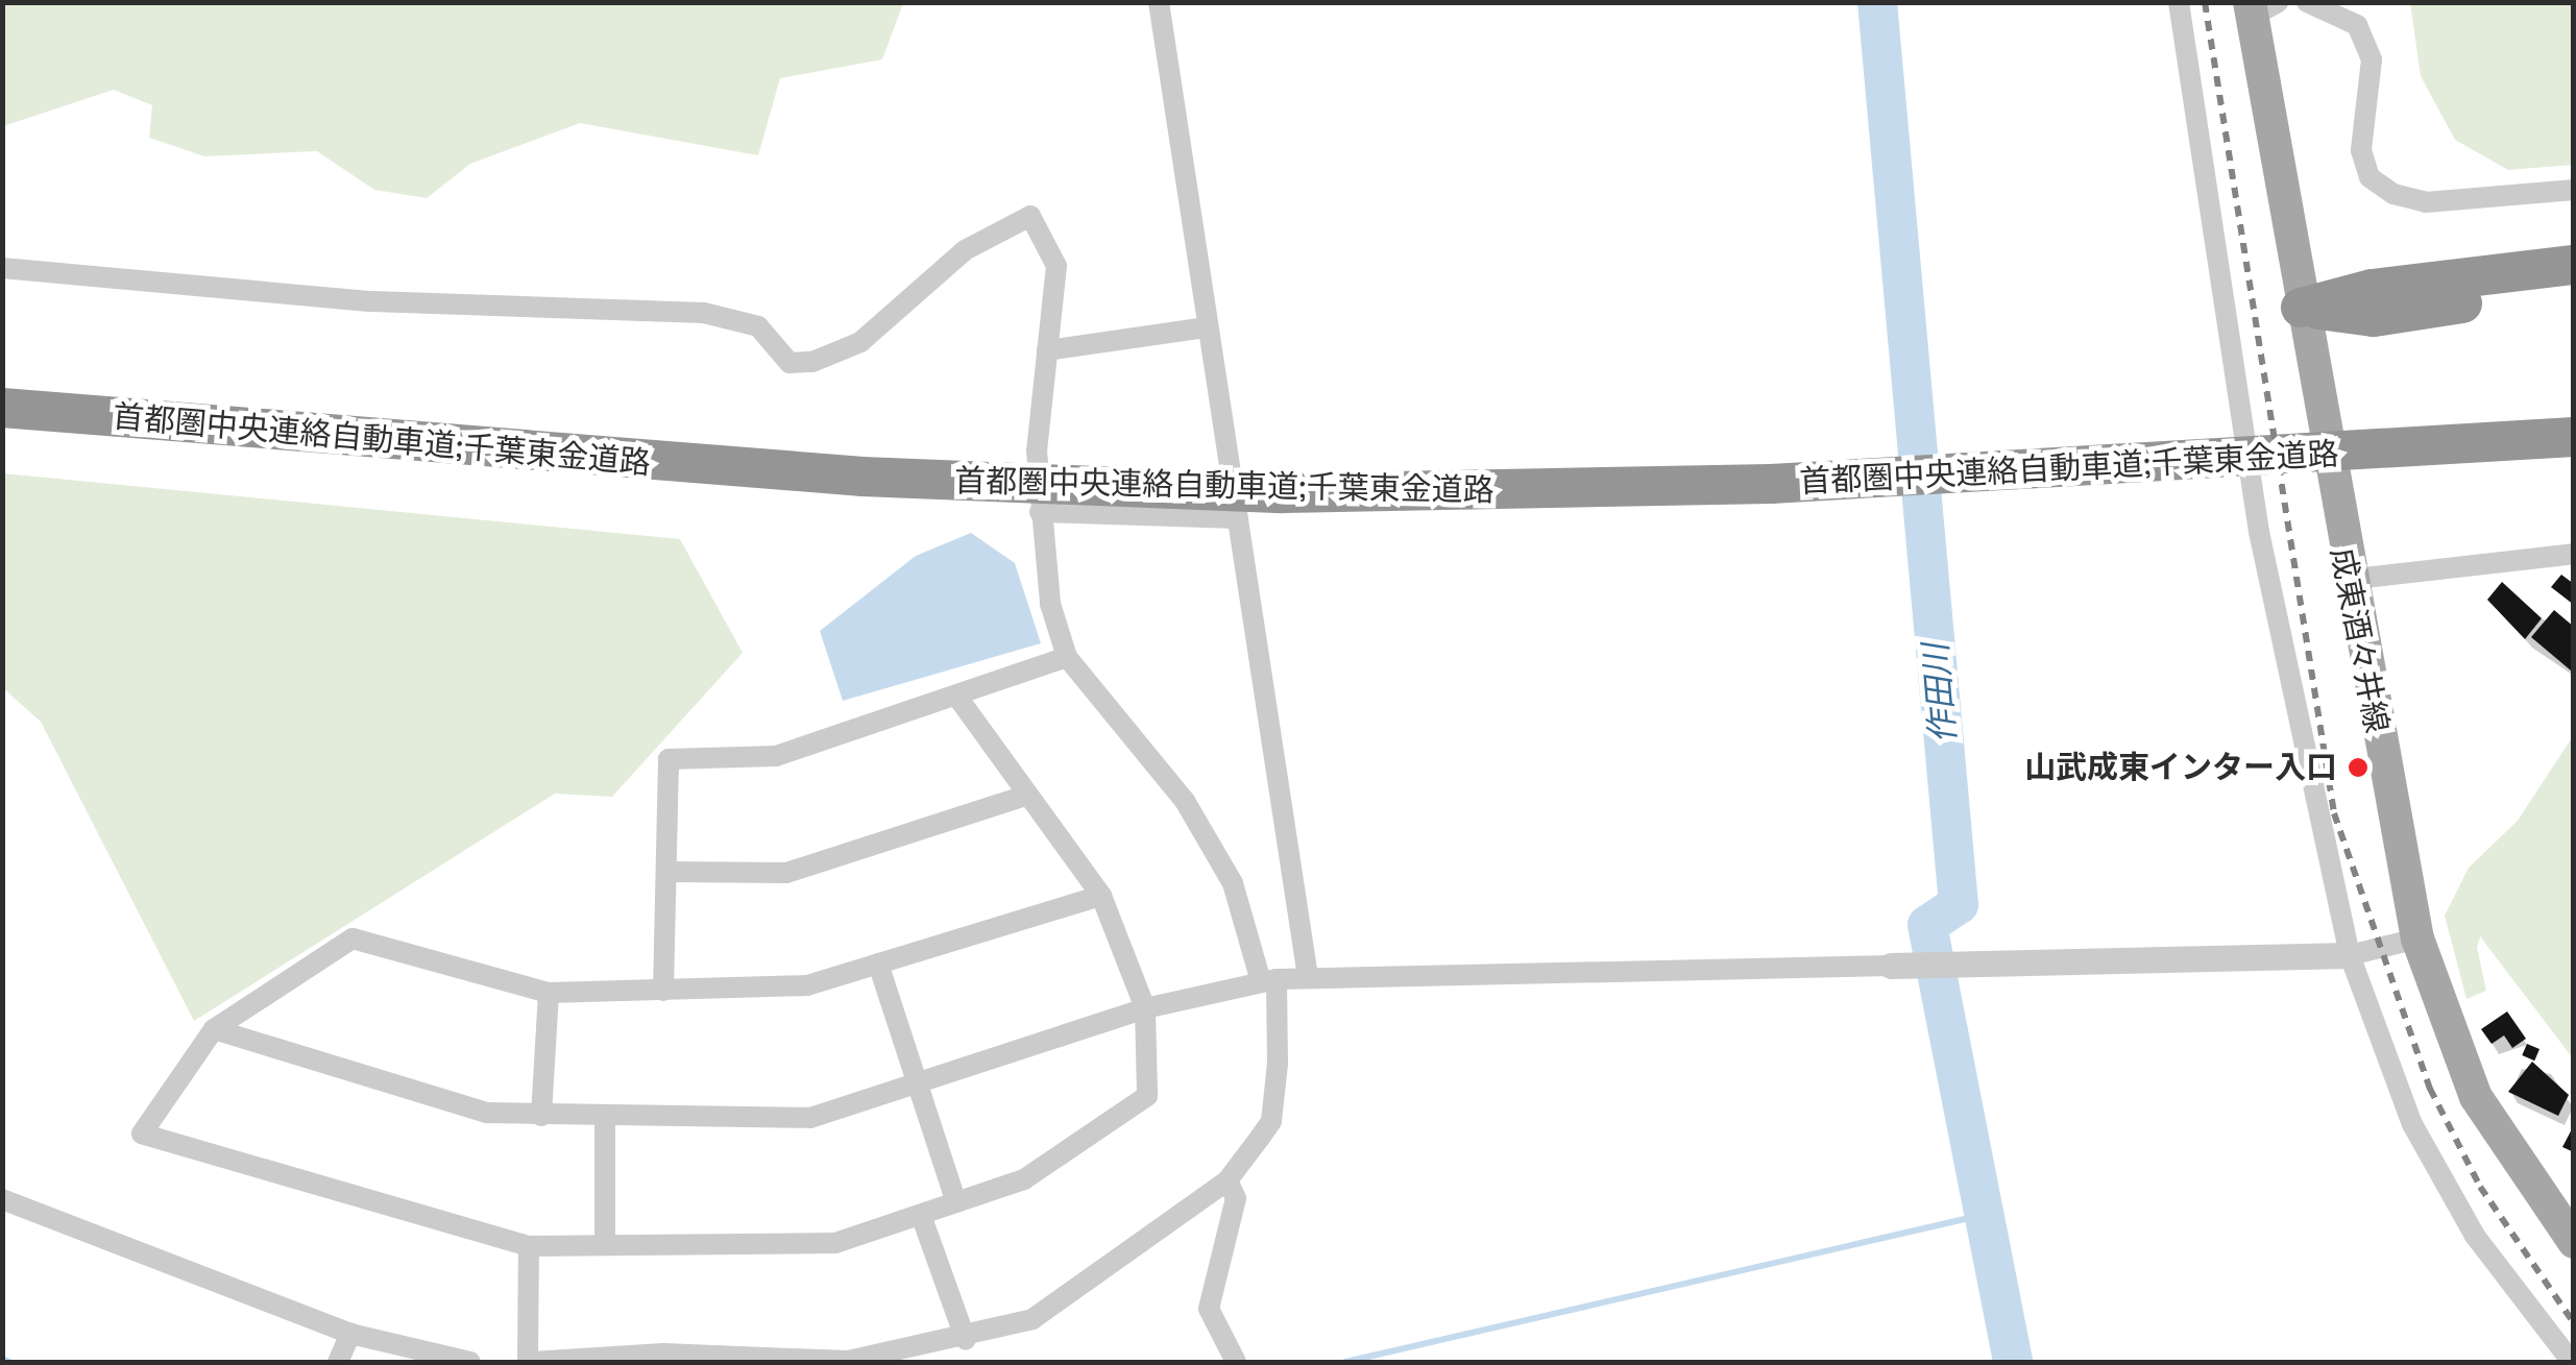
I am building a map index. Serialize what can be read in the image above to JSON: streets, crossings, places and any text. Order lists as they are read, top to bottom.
{
  "streets": {
    "highway": ["首都圏中央連絡自動車道;千葉東金道路"],
    "main road": ["成東酒々井線"]
  },
  "water": ["作田川"],
  "places": ["山武成東インター入口"]
}
